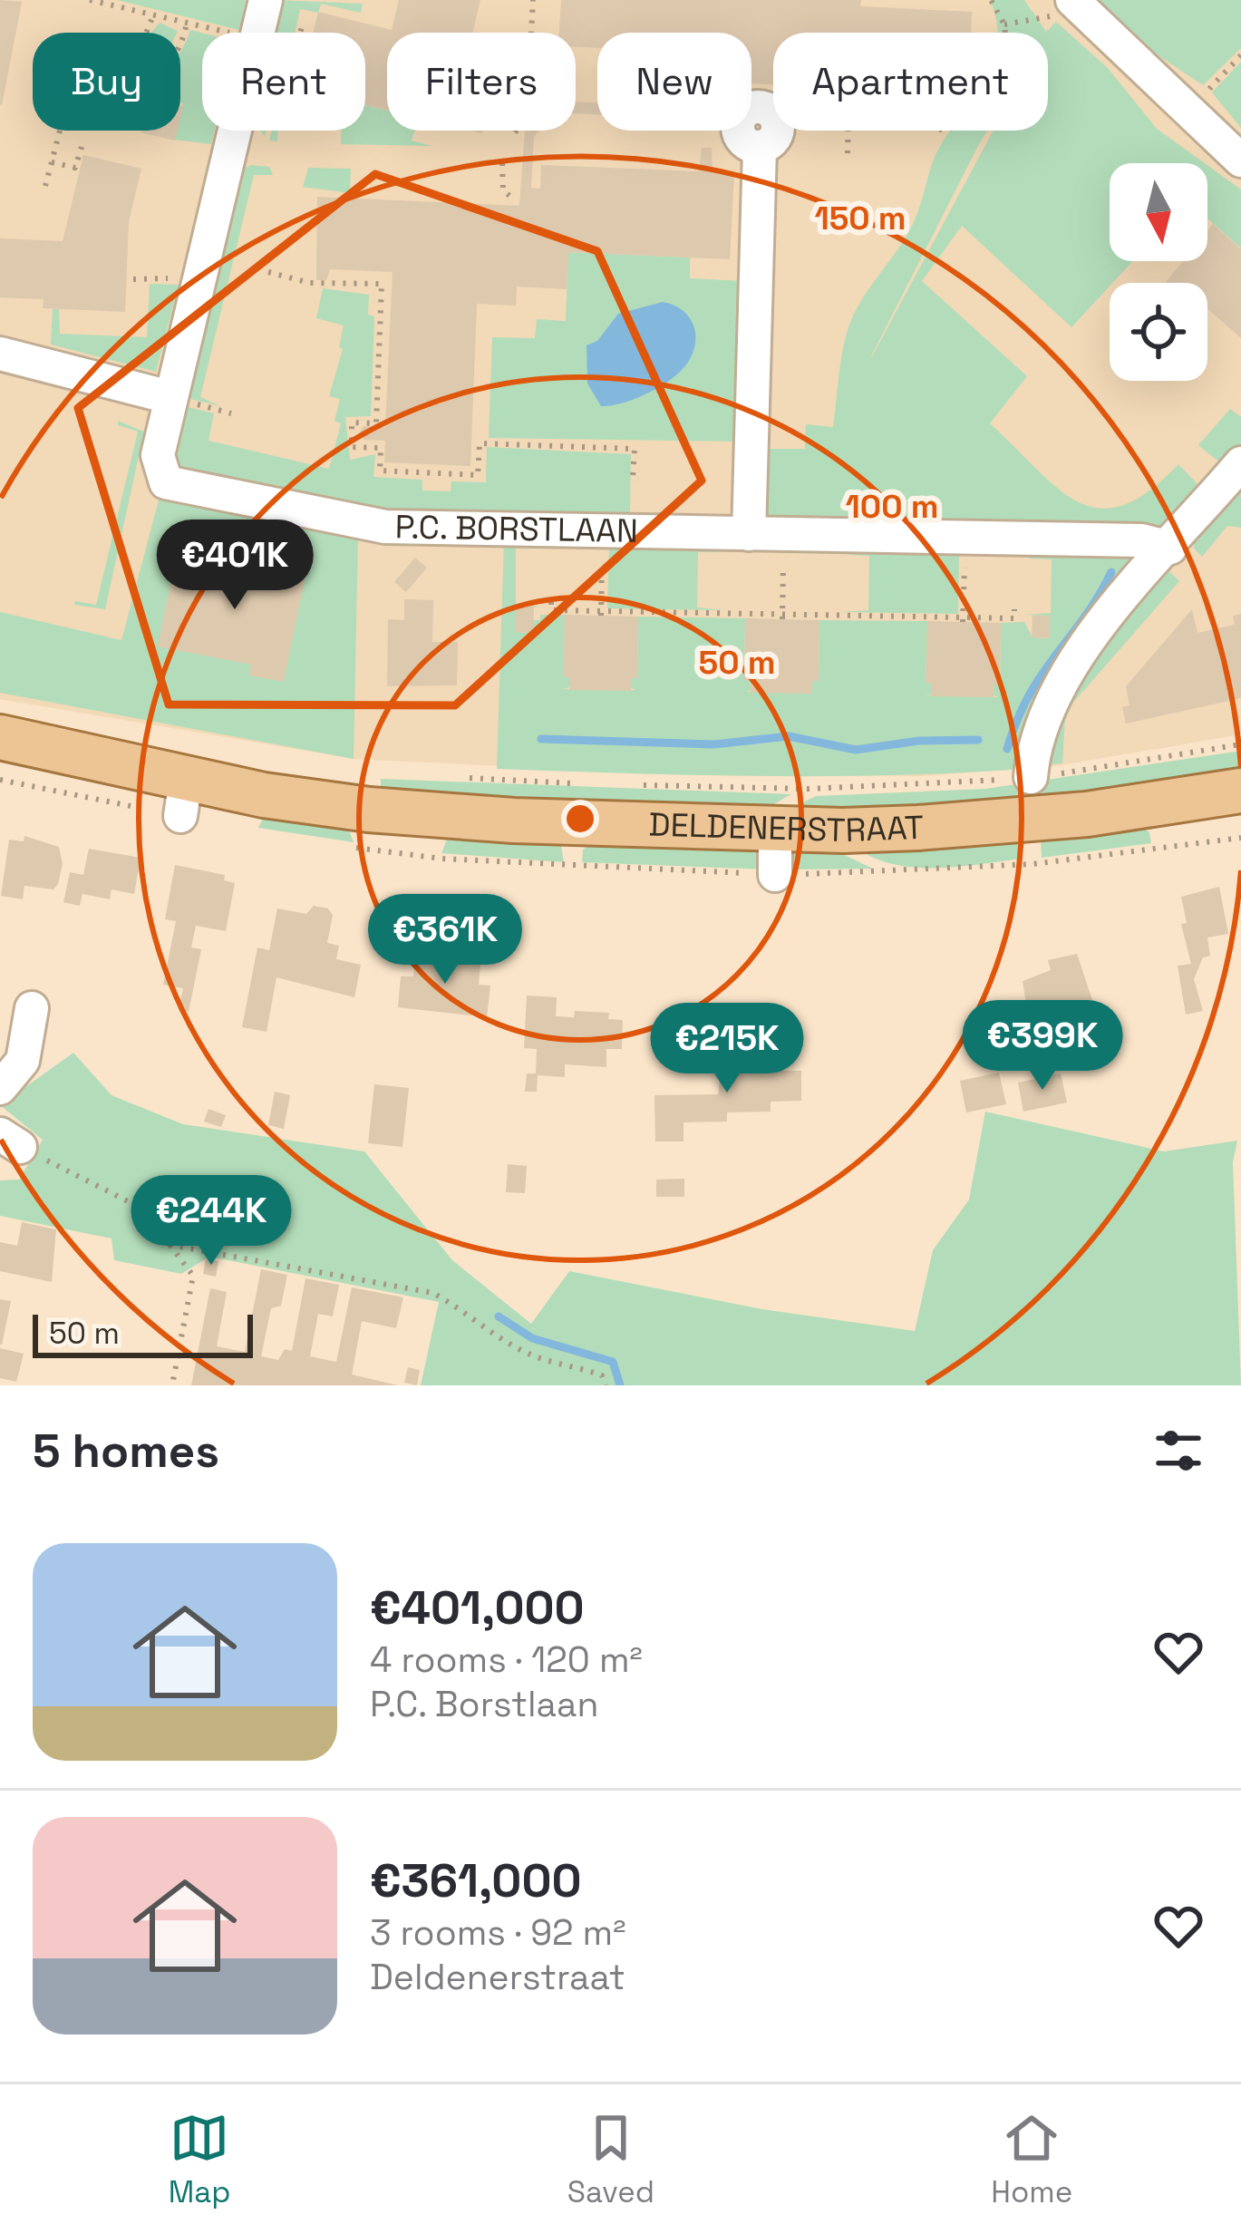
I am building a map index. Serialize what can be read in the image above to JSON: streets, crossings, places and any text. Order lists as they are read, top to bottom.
{
  "streets": {
    "main road": ["DELDENERSTRAAT"],
    "street": ["P.C. BORSTLAAN"]
  },
  "scale_bar": "50 m",
  "north": "bottom",
  "page": {
    "chip": [
      "Buy",
      "Rent",
      "Filters",
      "New",
      "Apartment"
    ],
    "price": [
      "€401K",
      "€361K",
      "€399K",
      "€215K",
      "€244K"
    ],
    "scale": "50 m",
    "heading": "5 homes",
    "list": [
      {
        "name": "€401,000",
        "note": "4 rooms · 120 m² · P.C. Borstlaan"
      },
      {
        "name": "€361,000",
        "note": "3 rooms · 92 m² · Deldenerstraat"
      }
    ],
    "tabs": ["Map", "Saved", "Home"]
  },
  "rings": ["150 m", "100 m", "50 m"]
}
